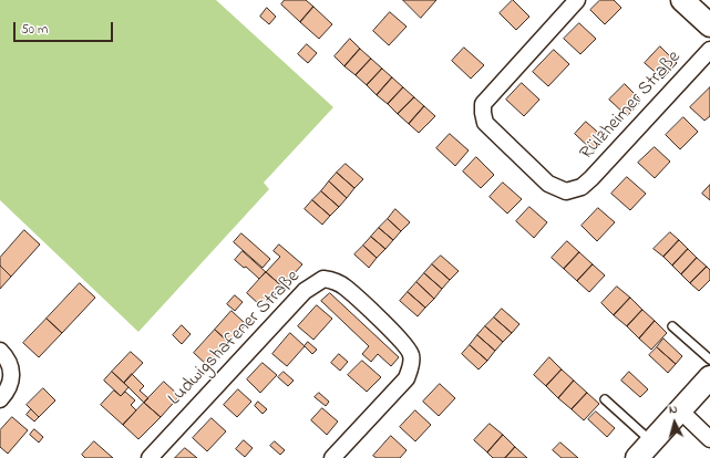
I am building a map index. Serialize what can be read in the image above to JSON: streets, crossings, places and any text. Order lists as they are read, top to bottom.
{
  "streets": {
    "street": ["Rülzheimer Straße", "Ludwigshafener Straße"]
  },
  "scale_bar": "50 m",
  "north": "top"
}
